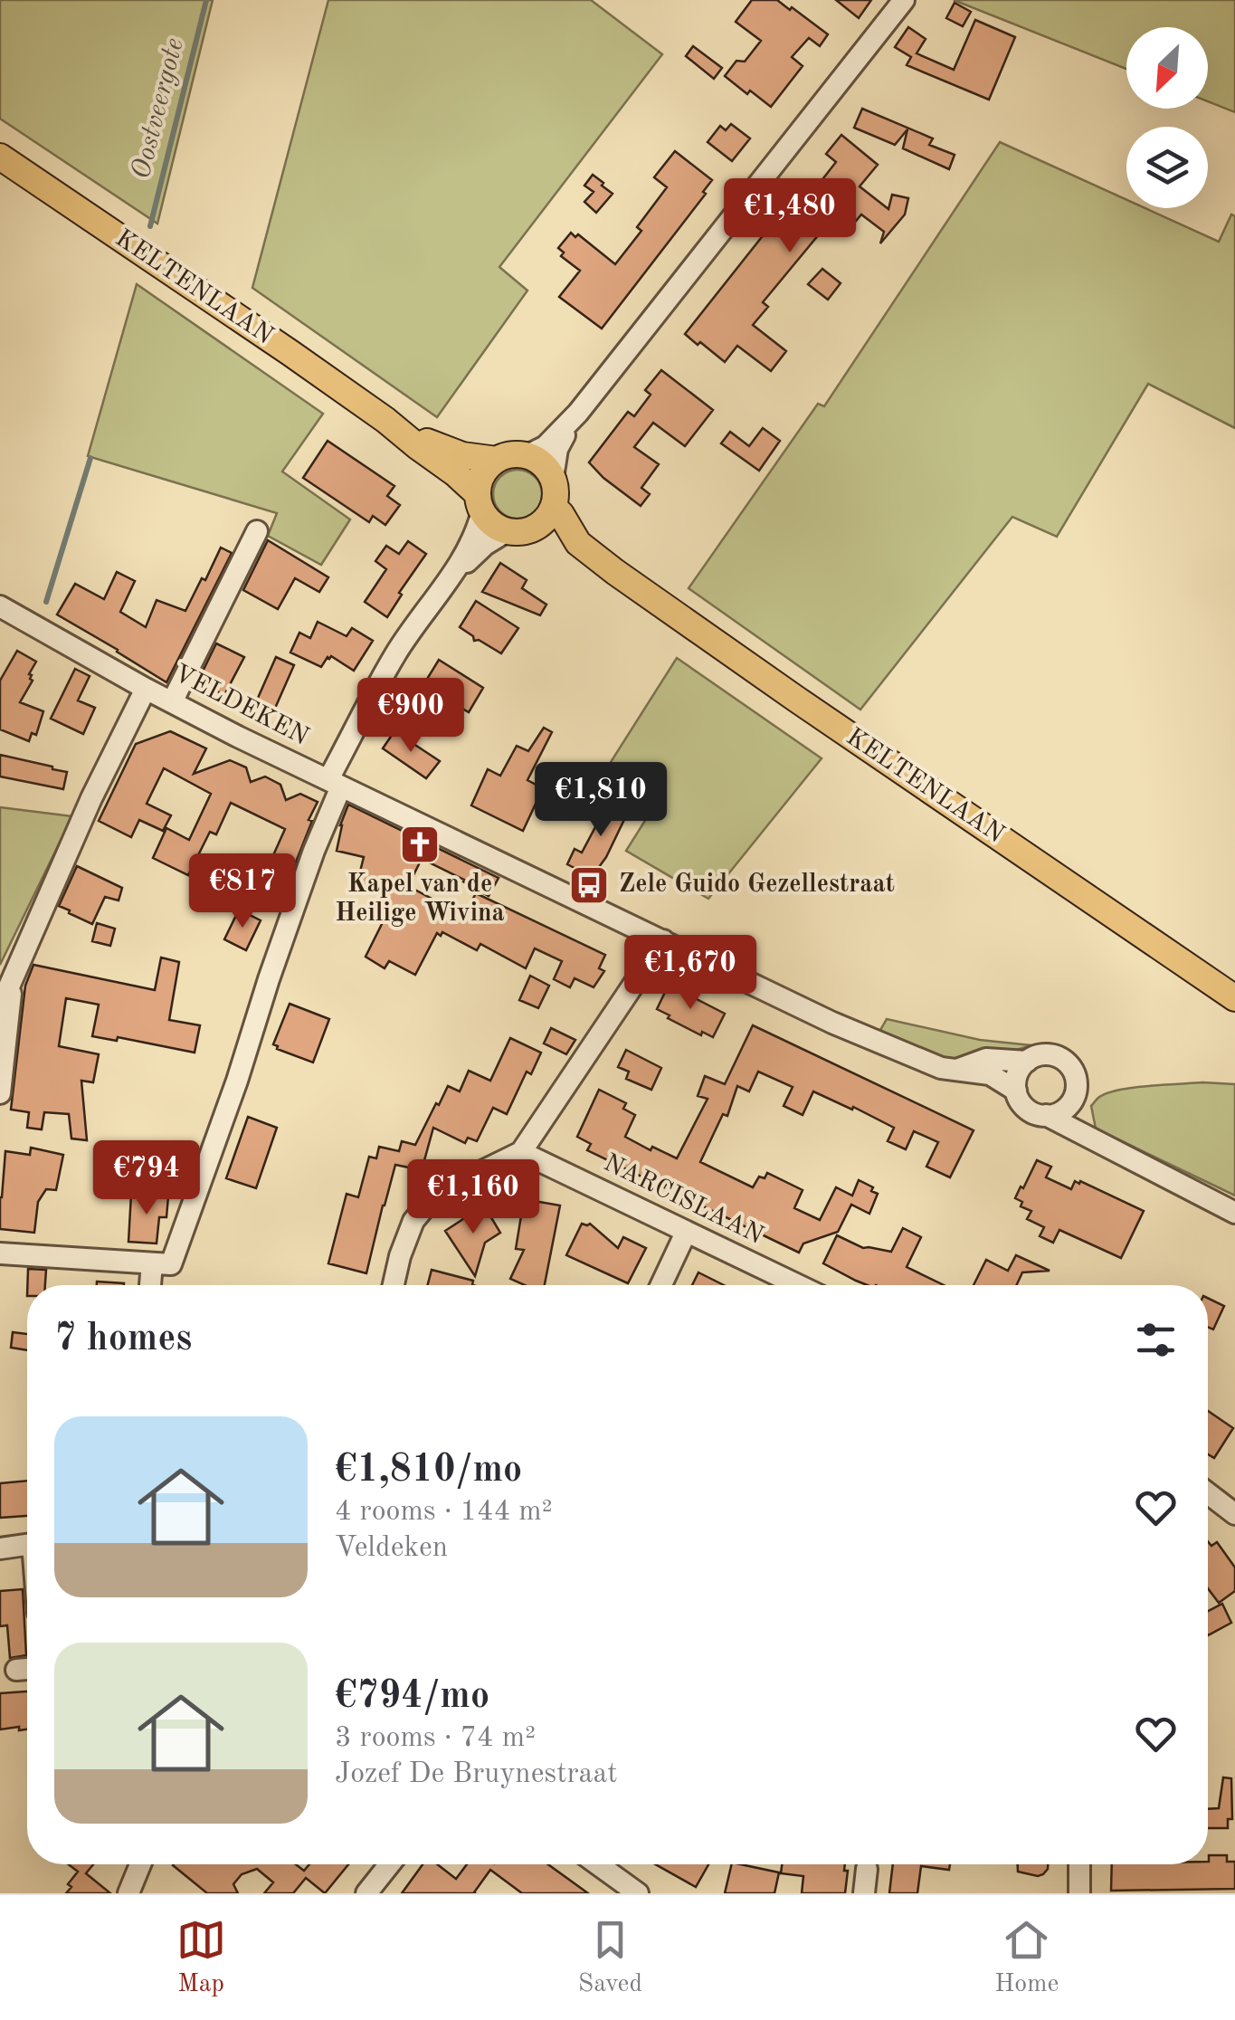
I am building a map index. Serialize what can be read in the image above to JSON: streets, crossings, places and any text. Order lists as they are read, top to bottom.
{
  "streets": {
    "main road": ["KELTENLAAN"],
    "street": ["VELDEKEN", "NARCISLAAN"]
  },
  "water": ["Oostveergote"],
  "places": {
    "church": ["Kapel van de Heilige Wivina"],
    "bus stop": ["Zele Guido Gezellestraat"]
  },
  "north": "bottom left",
  "page": {
    "price": [
      "€1,480",
      "€900",
      "€1,810",
      "€817",
      "€1,670",
      "€794",
      "€1,160"
    ],
    "heading": "7 homes",
    "list": [
      {
        "name": "€1,810/mo",
        "note": "4 rooms · 144 m² · Veldeken"
      },
      {
        "name": "€794/mo",
        "note": "3 rooms · 74 m² · Jozef De Bruynestraat"
      }
    ],
    "tabs": ["Map", "Saved", "Home"]
  }
}
